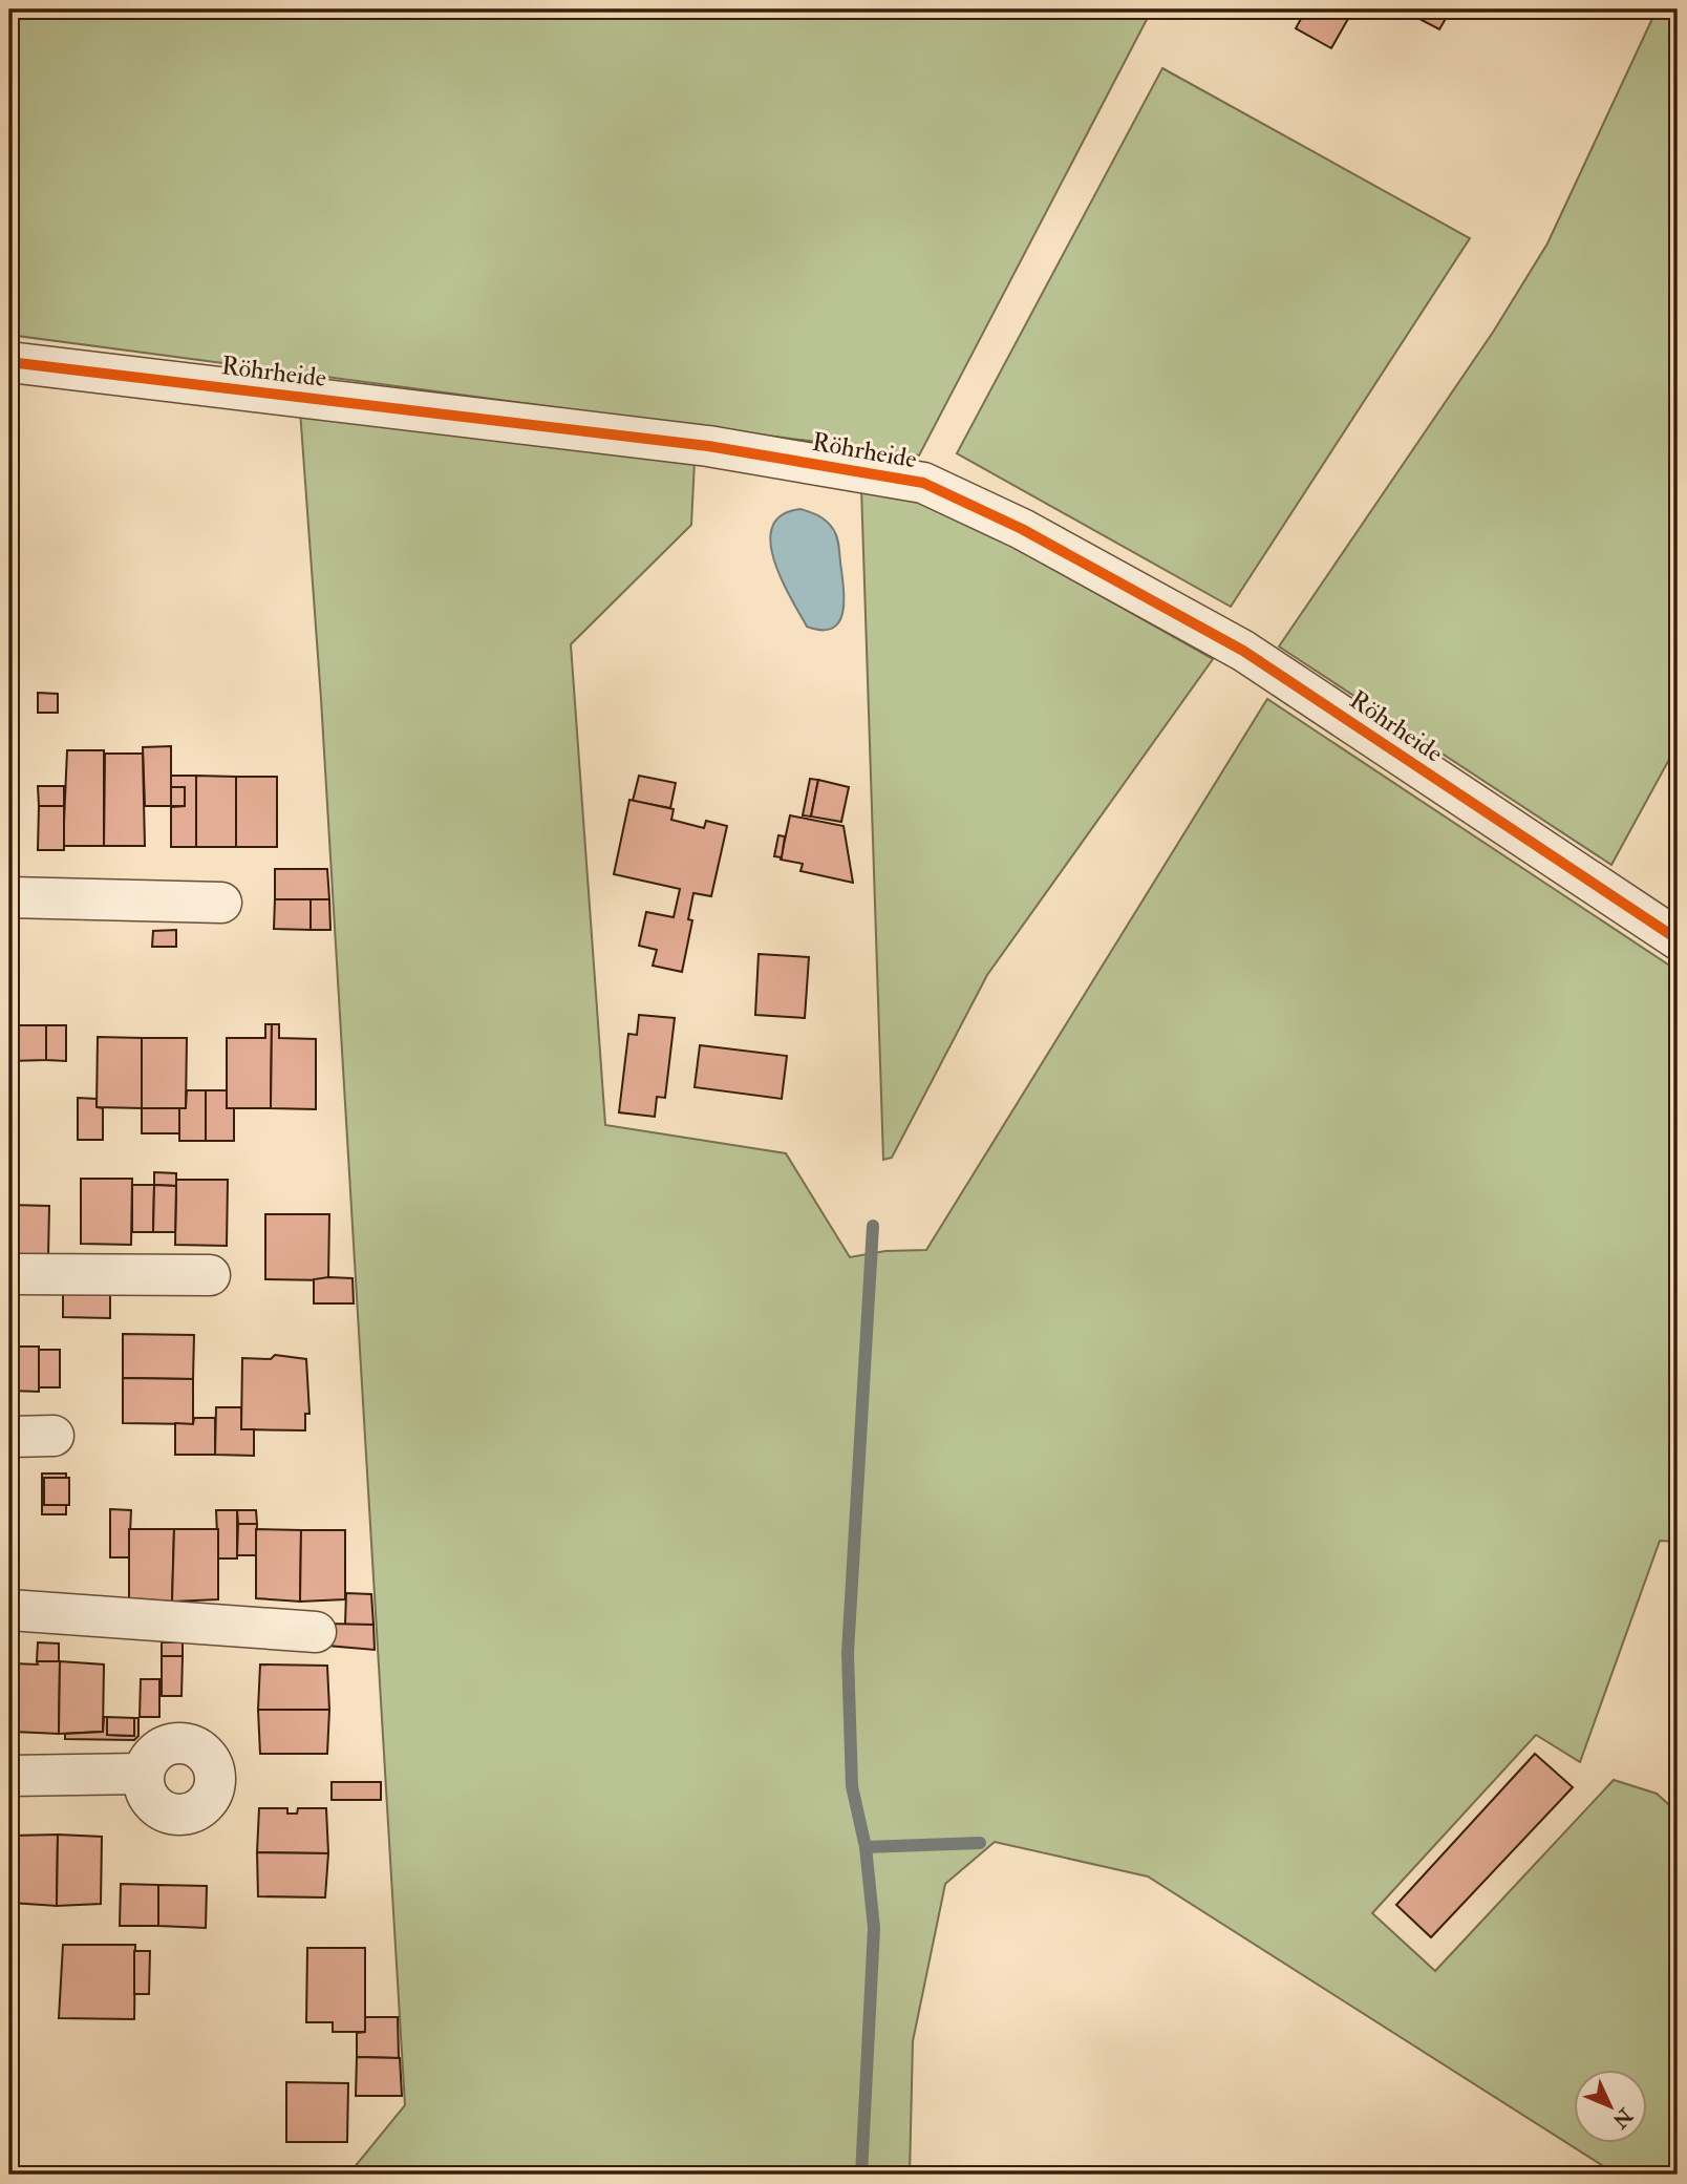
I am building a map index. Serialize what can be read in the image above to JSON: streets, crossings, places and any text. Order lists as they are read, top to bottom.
{
  "streets": {
    "street": ["Röhrheide"]
  },
  "north": "bottom right"
}
